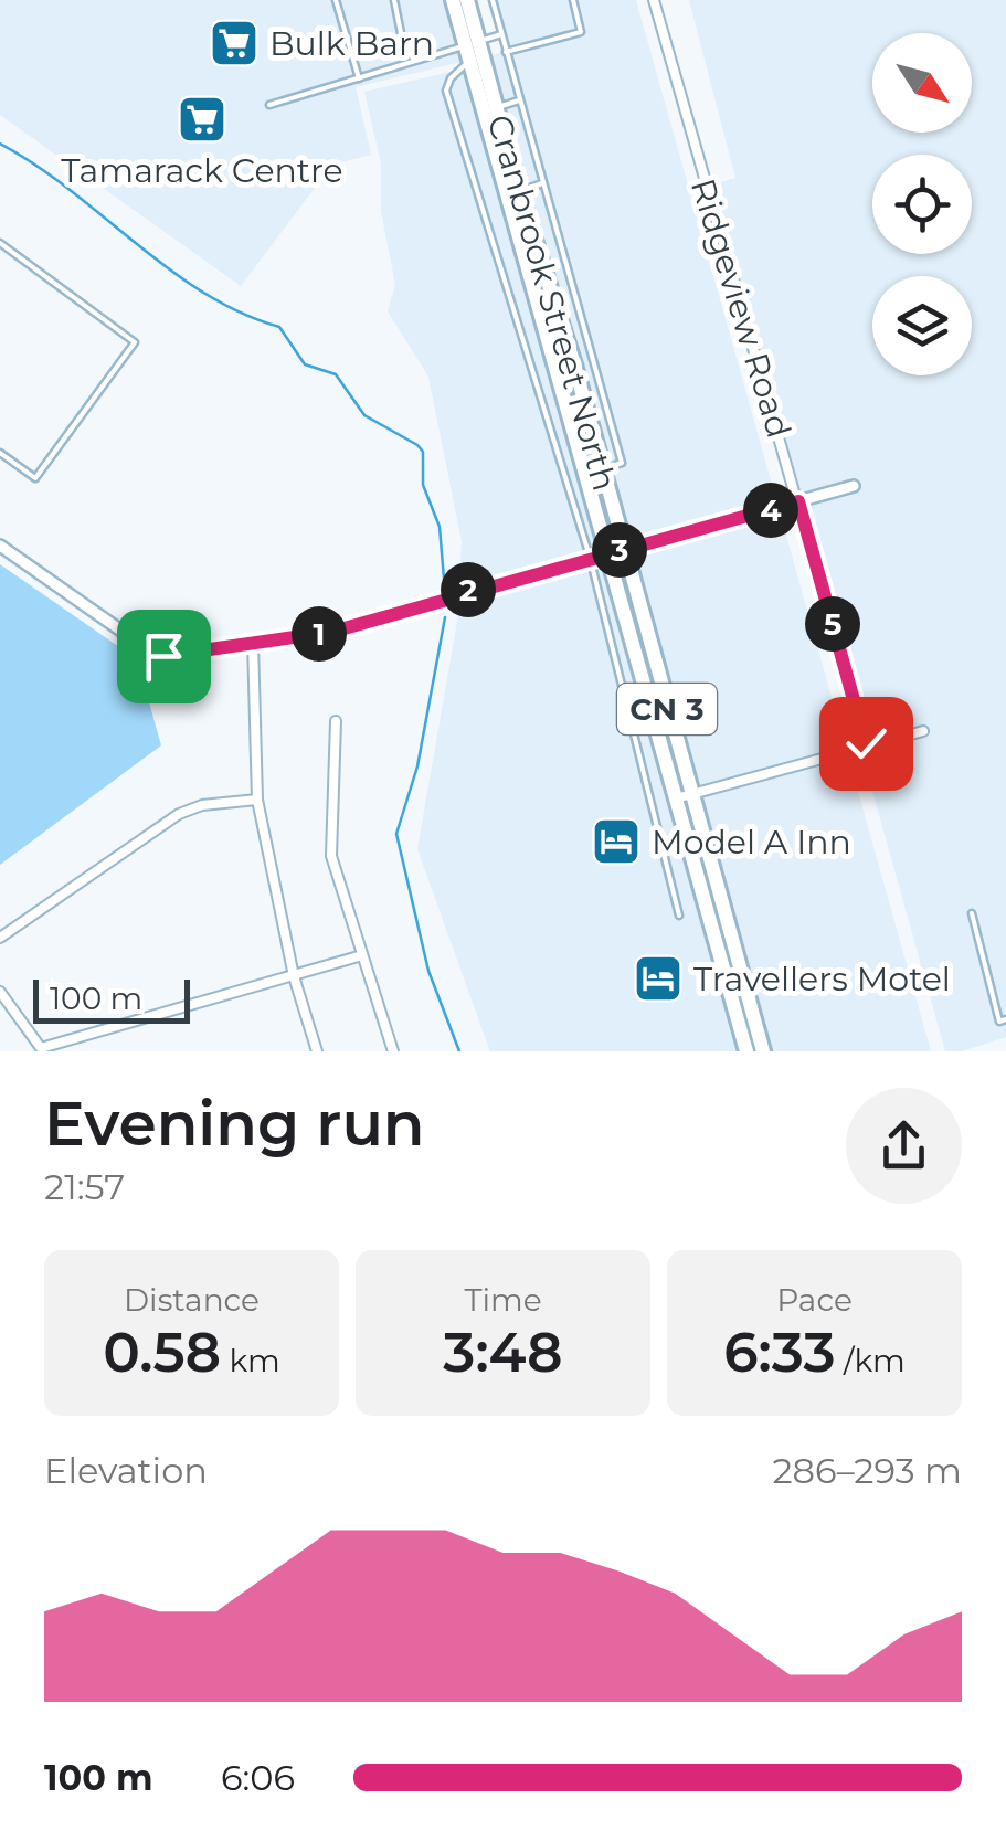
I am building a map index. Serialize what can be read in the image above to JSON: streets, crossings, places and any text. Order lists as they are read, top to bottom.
{
  "streets": {
    "highway": ["Cranbrook Street North", "CN 3"],
    "street": ["Ridgeview Road"]
  },
  "places": {
    "supermarket": ["Bulk Barn", "Tamarack Centre"],
    "hotel": ["Model A Inn", "Travellers Motel"]
  },
  "scale_bar": "100 m",
  "north": "bottom right",
  "page": {
    "pins": [
      "4",
      "3",
      "2",
      "5",
      "1"
    ],
    "scale": "100 m",
    "heading": ["Evening run", "21:57"],
    "stats": [
      ["Distance", "0.58 km"],
      ["Time", "3:48"],
      ["Pace", "6:33 /km"]
    ],
    "chart": ["Elevation", "286–293 m"],
    "list": [
      {
        "name": "100 m",
        "note": "6:06"
      }
    ]
  }
}
